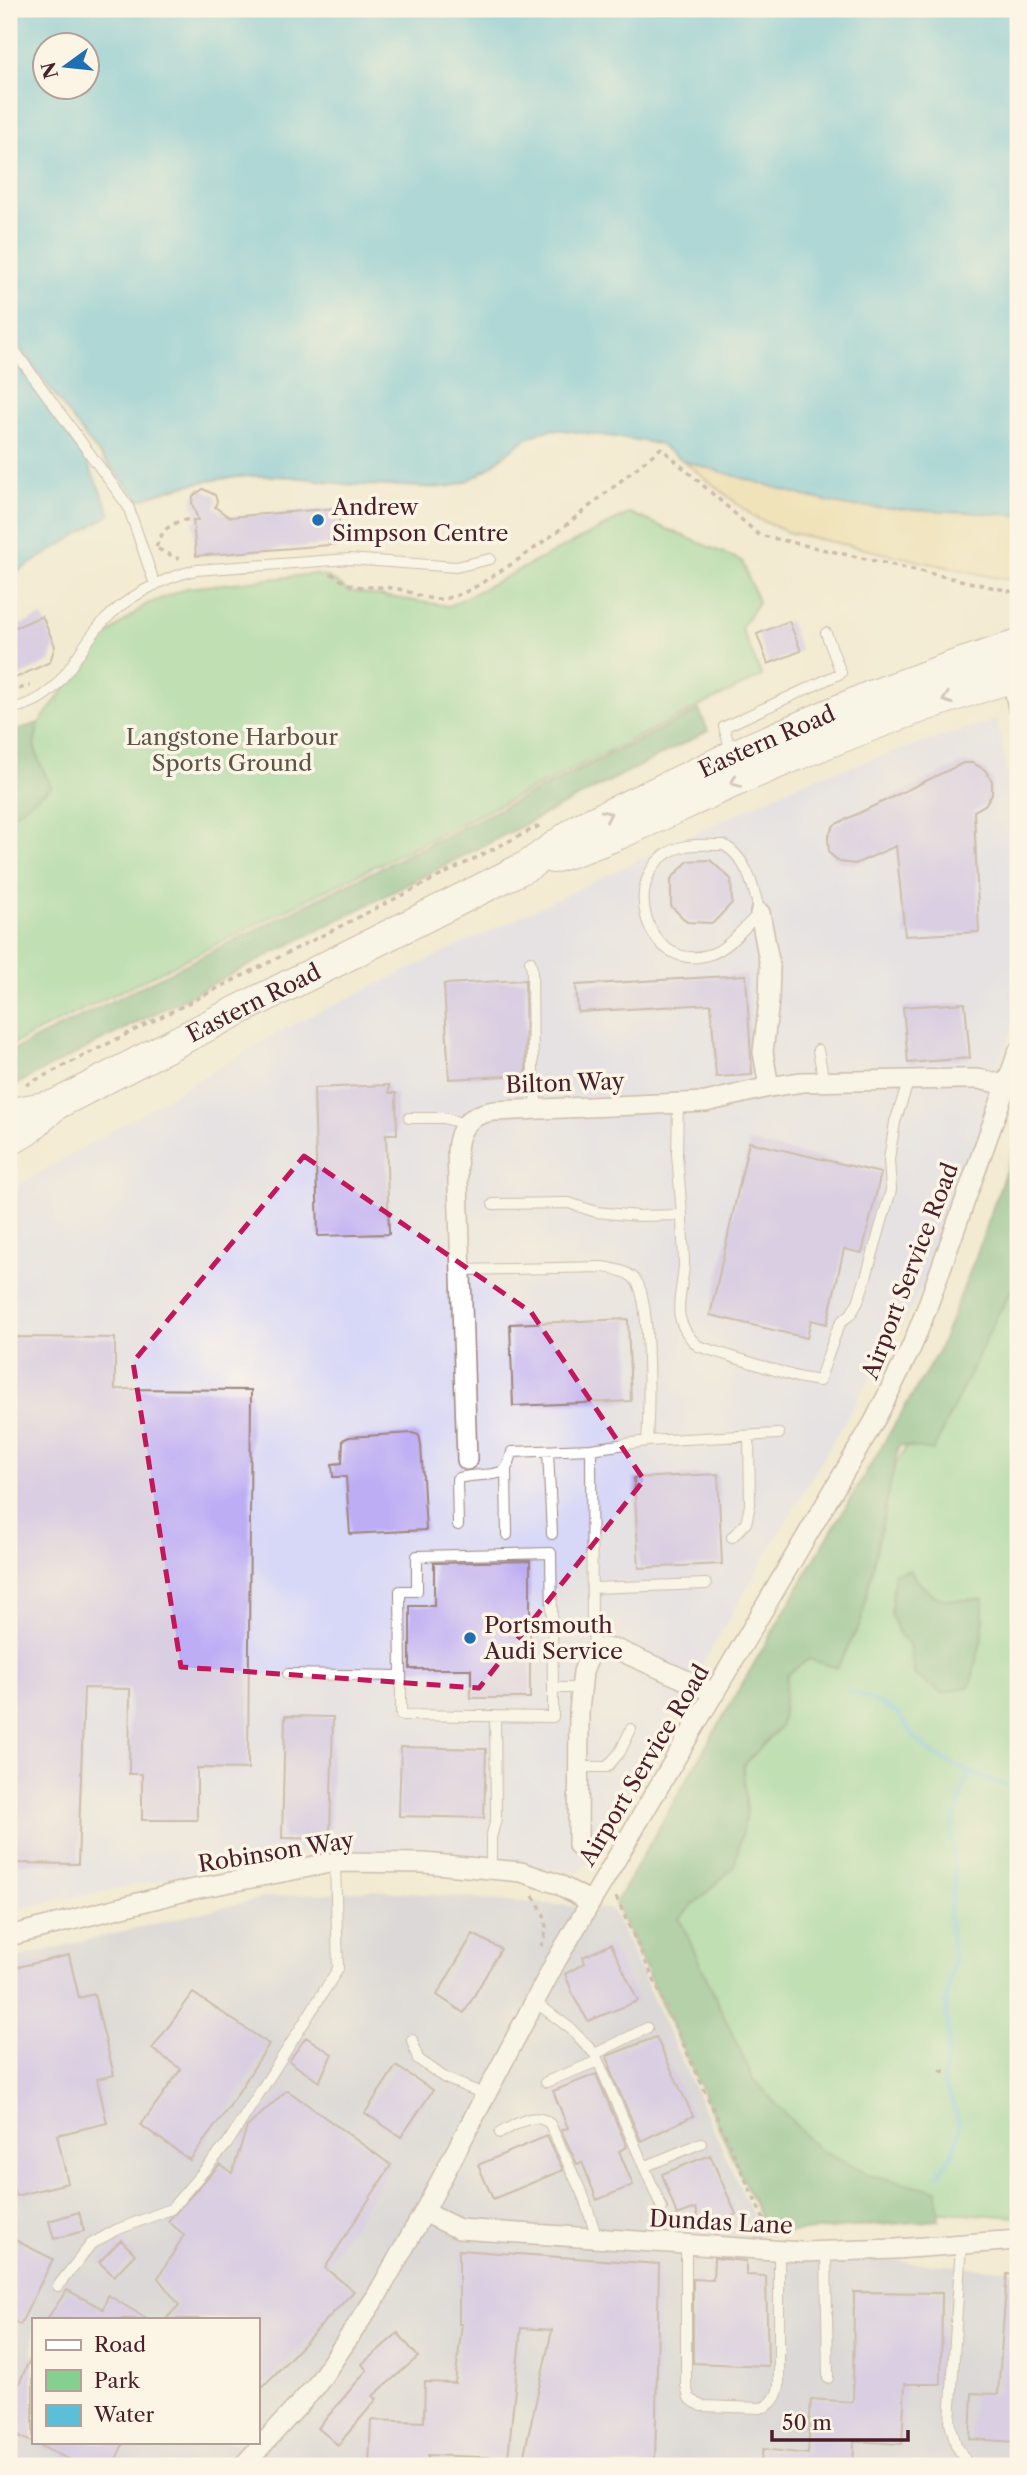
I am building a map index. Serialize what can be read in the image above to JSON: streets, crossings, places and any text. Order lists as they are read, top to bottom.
{
  "streets": {
    "main road": ["Eastern Road"],
    "street": [
      "Bilton Way",
      "Airport Service Road",
      "Robinson Way",
      "Dundas Lane"
    ]
  },
  "crossings": [
    ["Bilton Way", "Airport Service Road"],
    ["Airport Service Road", "Robinson Way"],
    ["Airport Service Road", "Dundas Lane"]
  ],
  "parks": ["Langstone Harbour Sports Ground"],
  "places": ["Andrew Simpson Centre", "Portsmouth Audi Service"],
  "legend": ["Road", "Park", "Water"],
  "scale_bar": "50 m",
  "north": "left"
}
